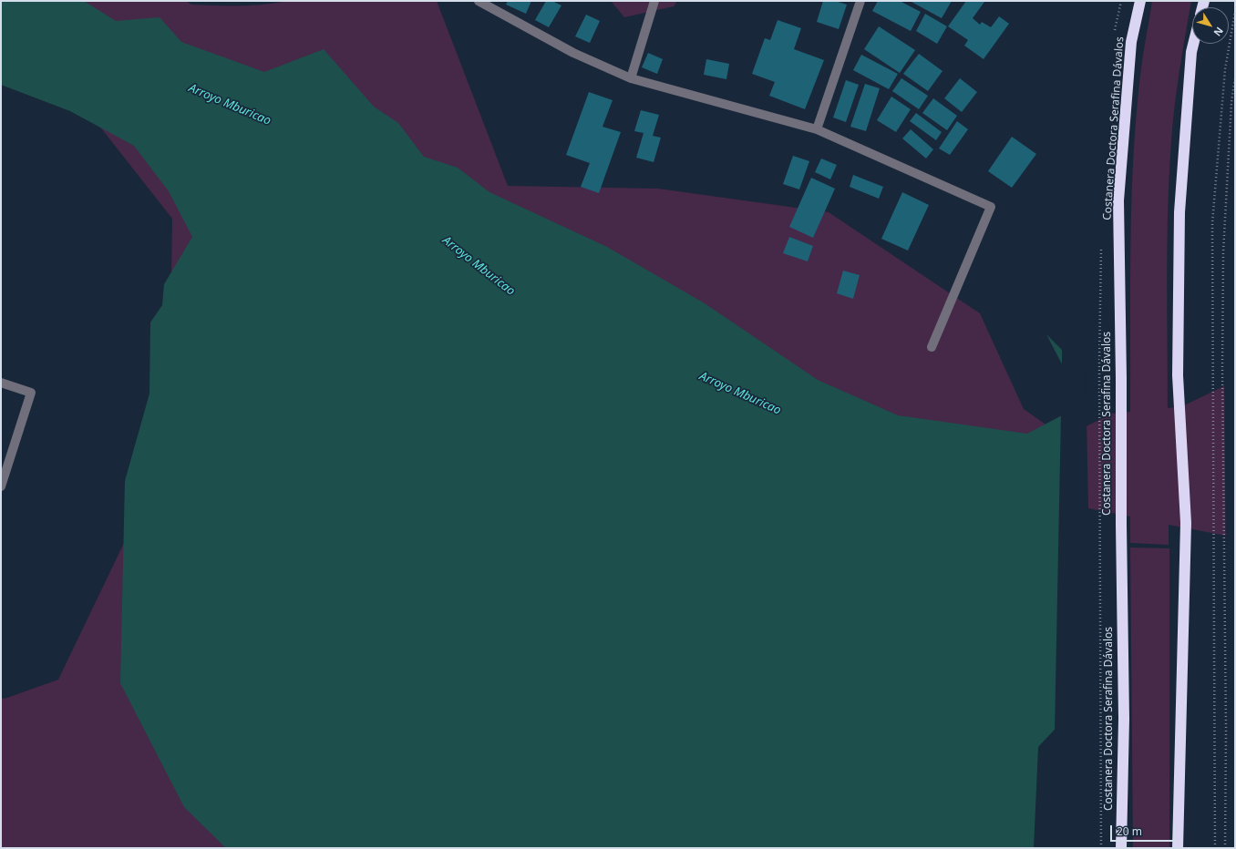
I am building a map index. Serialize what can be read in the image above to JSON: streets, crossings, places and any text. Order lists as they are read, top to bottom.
{
  "streets": {
    "highway": ["Costanera Doctora Serafina Dávalos"]
  },
  "water": ["Arroyo Mburicao"],
  "scale_bar": "20 m",
  "north": "bottom right"
}
